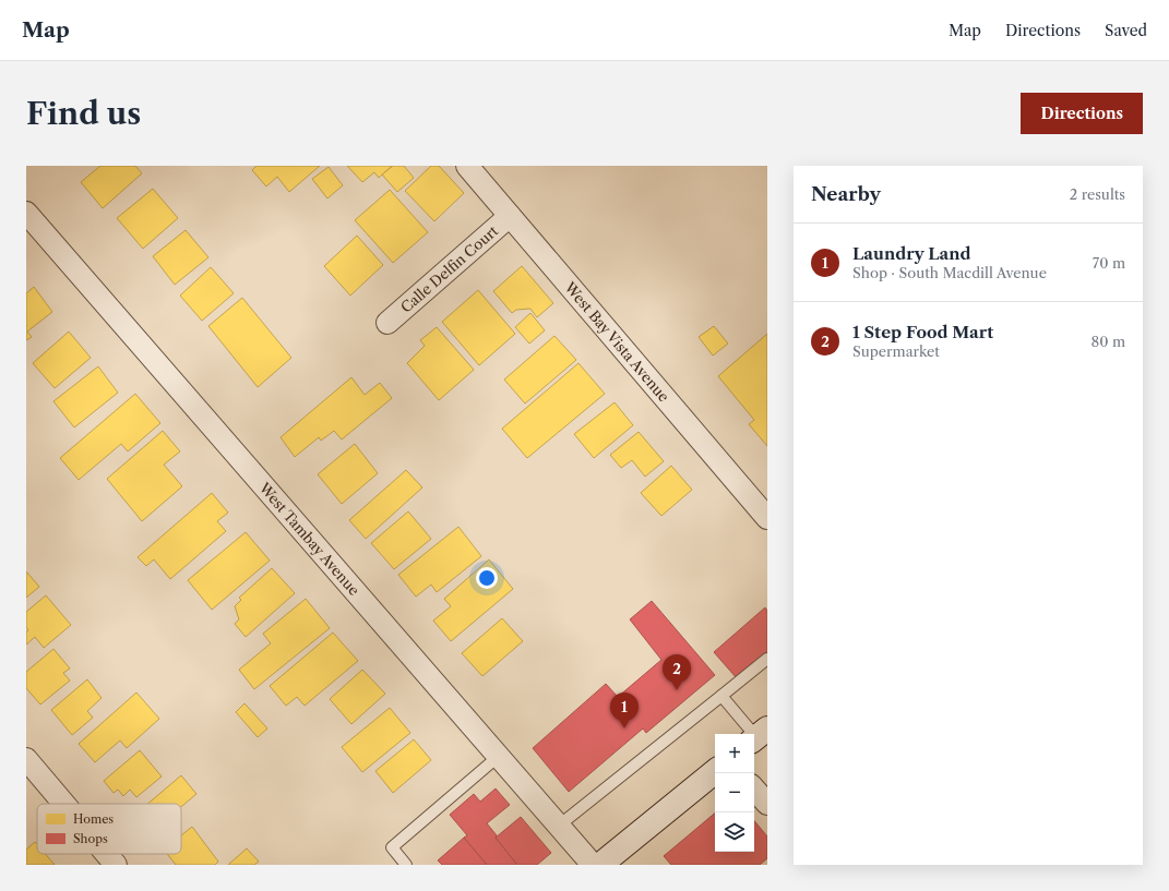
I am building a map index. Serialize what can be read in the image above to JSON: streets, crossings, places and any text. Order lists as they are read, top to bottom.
{
  "streets": {
    "street": ["Calle Delfin Court", "West Bay Vista Avenue", "West Tambay Avenue"]
  },
  "crossings": [
    ["Calle Delfin Court", "West Bay Vista Avenue"]
  ],
  "legend": ["Homes", "Shops"],
  "page": {
    "header": "Map",
    "nav": ["Map", "Directions", "Saved"],
    "buttons": "Directions",
    "title": "Find us",
    "heading": ["Nearby", "2 results"],
    "list": [
      {
        "mark": "1",
        "name": "Laundry Land",
        "note": "Shop · South Macdill Avenue",
        "value": "70 m"
      },
      {
        "mark": "2",
        "name": "1 Step Food Mart",
        "note": "Supermarket",
        "value": "80 m"
      }
    ],
    "pins": ["2", "1"],
    "map_buttons": ["+", "−"]
  }
}
